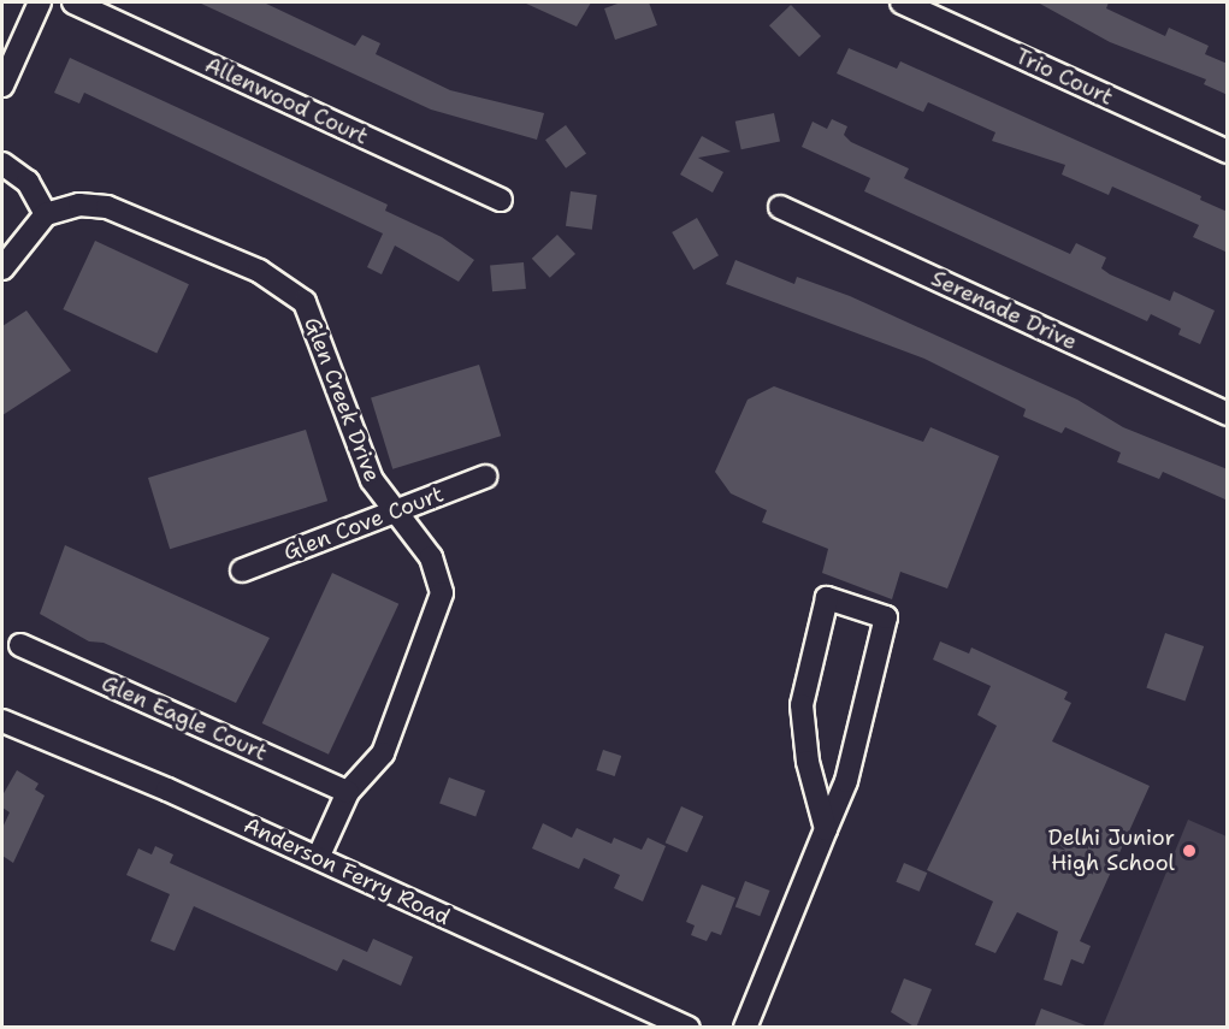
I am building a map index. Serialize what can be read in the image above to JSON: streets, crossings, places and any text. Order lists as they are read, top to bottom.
{
  "streets": {
    "street": [
      "Trio Court",
      "Allenwood Court",
      "Serenade Drive",
      "Glen Creek Drive",
      "Glen Cove Court",
      "Glen Eagle Court",
      "Anderson Ferry Road"
    ]
  },
  "crossings": [
    ["Glen Creek Drive", "Glen Cove Court"],
    ["Glen Creek Drive", "Glen Eagle Court"],
    ["Glen Creek Drive", "Anderson Ferry Road"]
  ],
  "places": ["Delhi Junior High School"]
}
